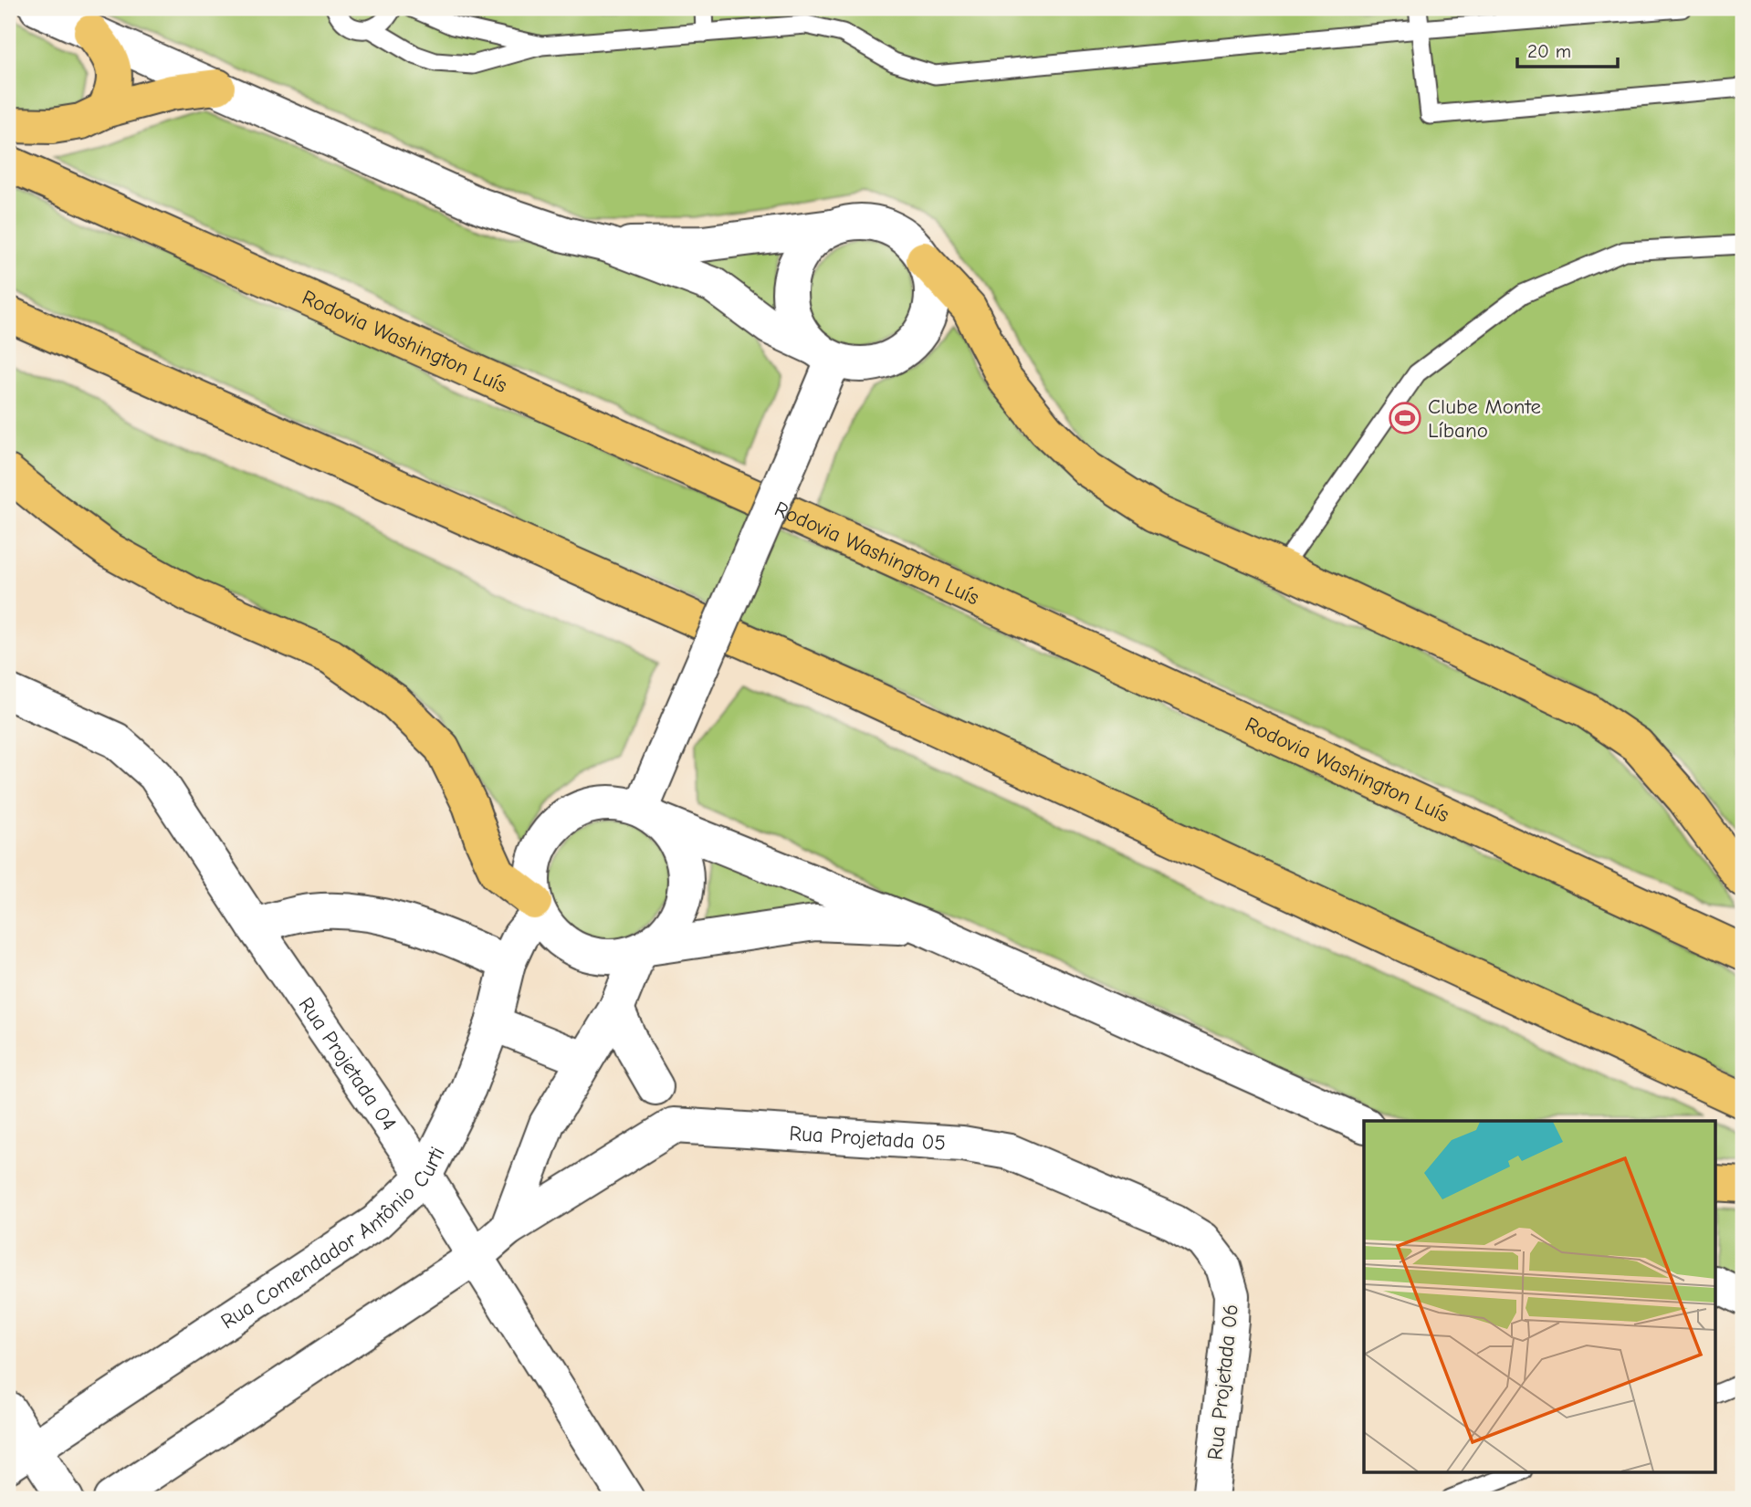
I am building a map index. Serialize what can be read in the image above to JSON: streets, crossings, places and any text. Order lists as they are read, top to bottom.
{
  "streets": {
    "highway": ["Rodovia Washington Luís"],
    "street": [
      "Rua Projetada 04",
      "Rua Projetada 05",
      "Rua Comendador Antônio Curti",
      "Rua Projetada 06"
    ]
  },
  "crossings": [
    ["Rua Projetada 04", "Rua Comendador Antônio Curti"],
    ["Rua Projetada 05", "Rua Projetada 06"]
  ],
  "places": {
    "sports": ["Clube Monte Líbano"]
  },
  "scale_bar": "20 m"
}
